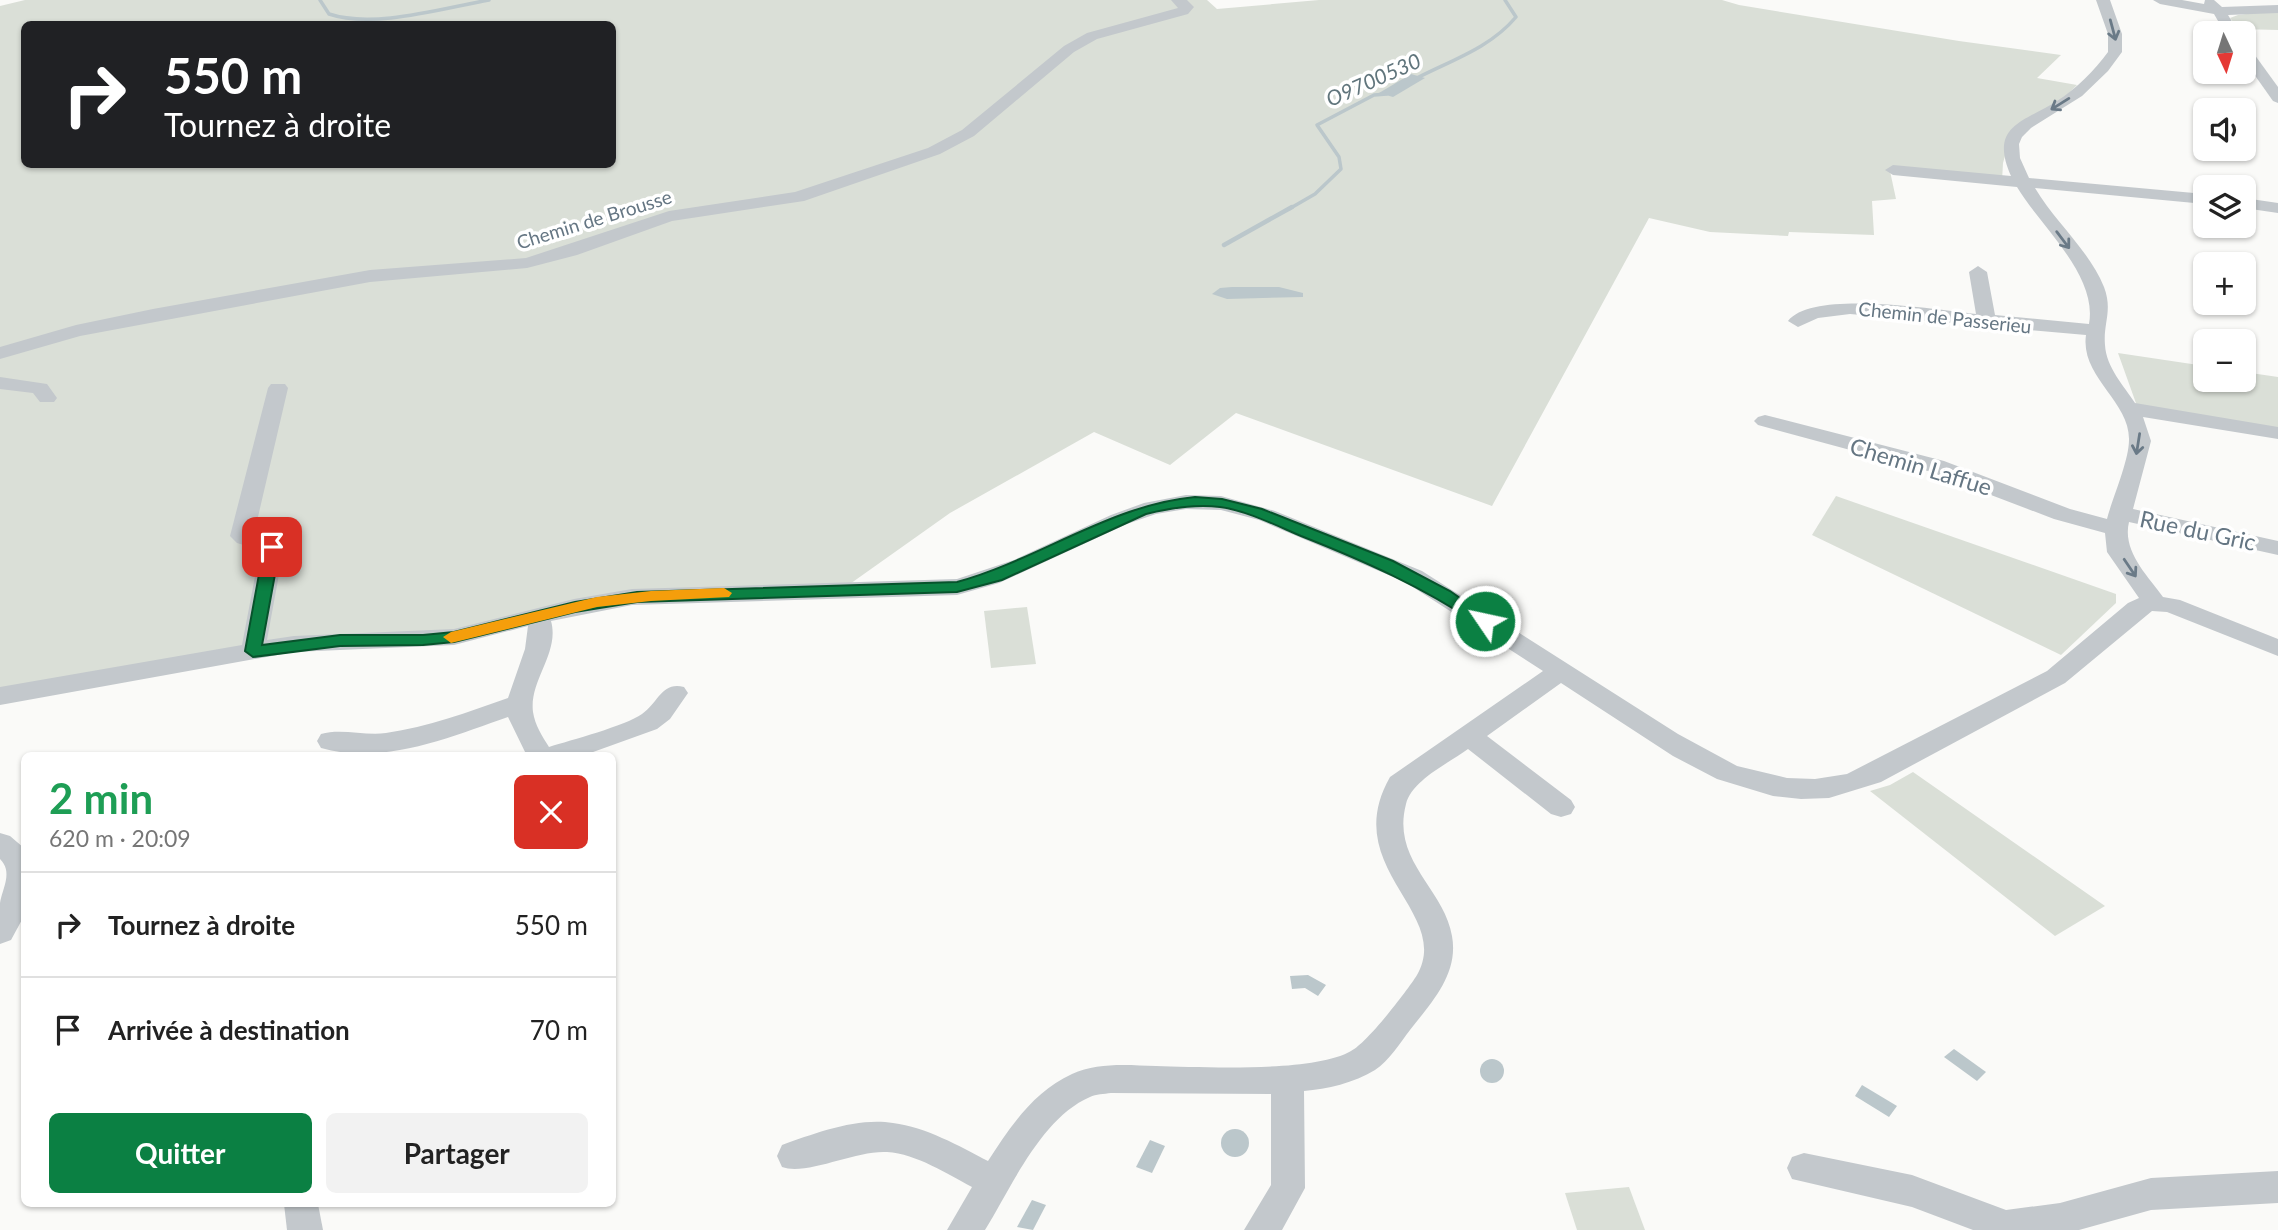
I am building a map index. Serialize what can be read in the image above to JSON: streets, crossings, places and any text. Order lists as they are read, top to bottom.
{
  "streets": {
    "street": [
      "Chemin de Brousse",
      "Chemin de Passerieu",
      "Chemin Laffue",
      "Rue du Gric"
    ]
  },
  "crossings": [
    ["Chemin Laffue", "Rue du Gric"]
  ],
  "water": ["O9700530"],
  "north": "bottom",
  "page": {
    "map_buttons": ["+", "−"],
    "turn": ["550 m", "Tournez à droite"],
    "heading": ["2 min", "620 m · 20:09"],
    "list": [
      {
        "name": "Tournez à droite",
        "value": "550 m"
      },
      {
        "name": "Arrivée à destination",
        "value": "70 m"
      }
    ],
    "buttons": ["Quitter", "Partager"]
  }
}
